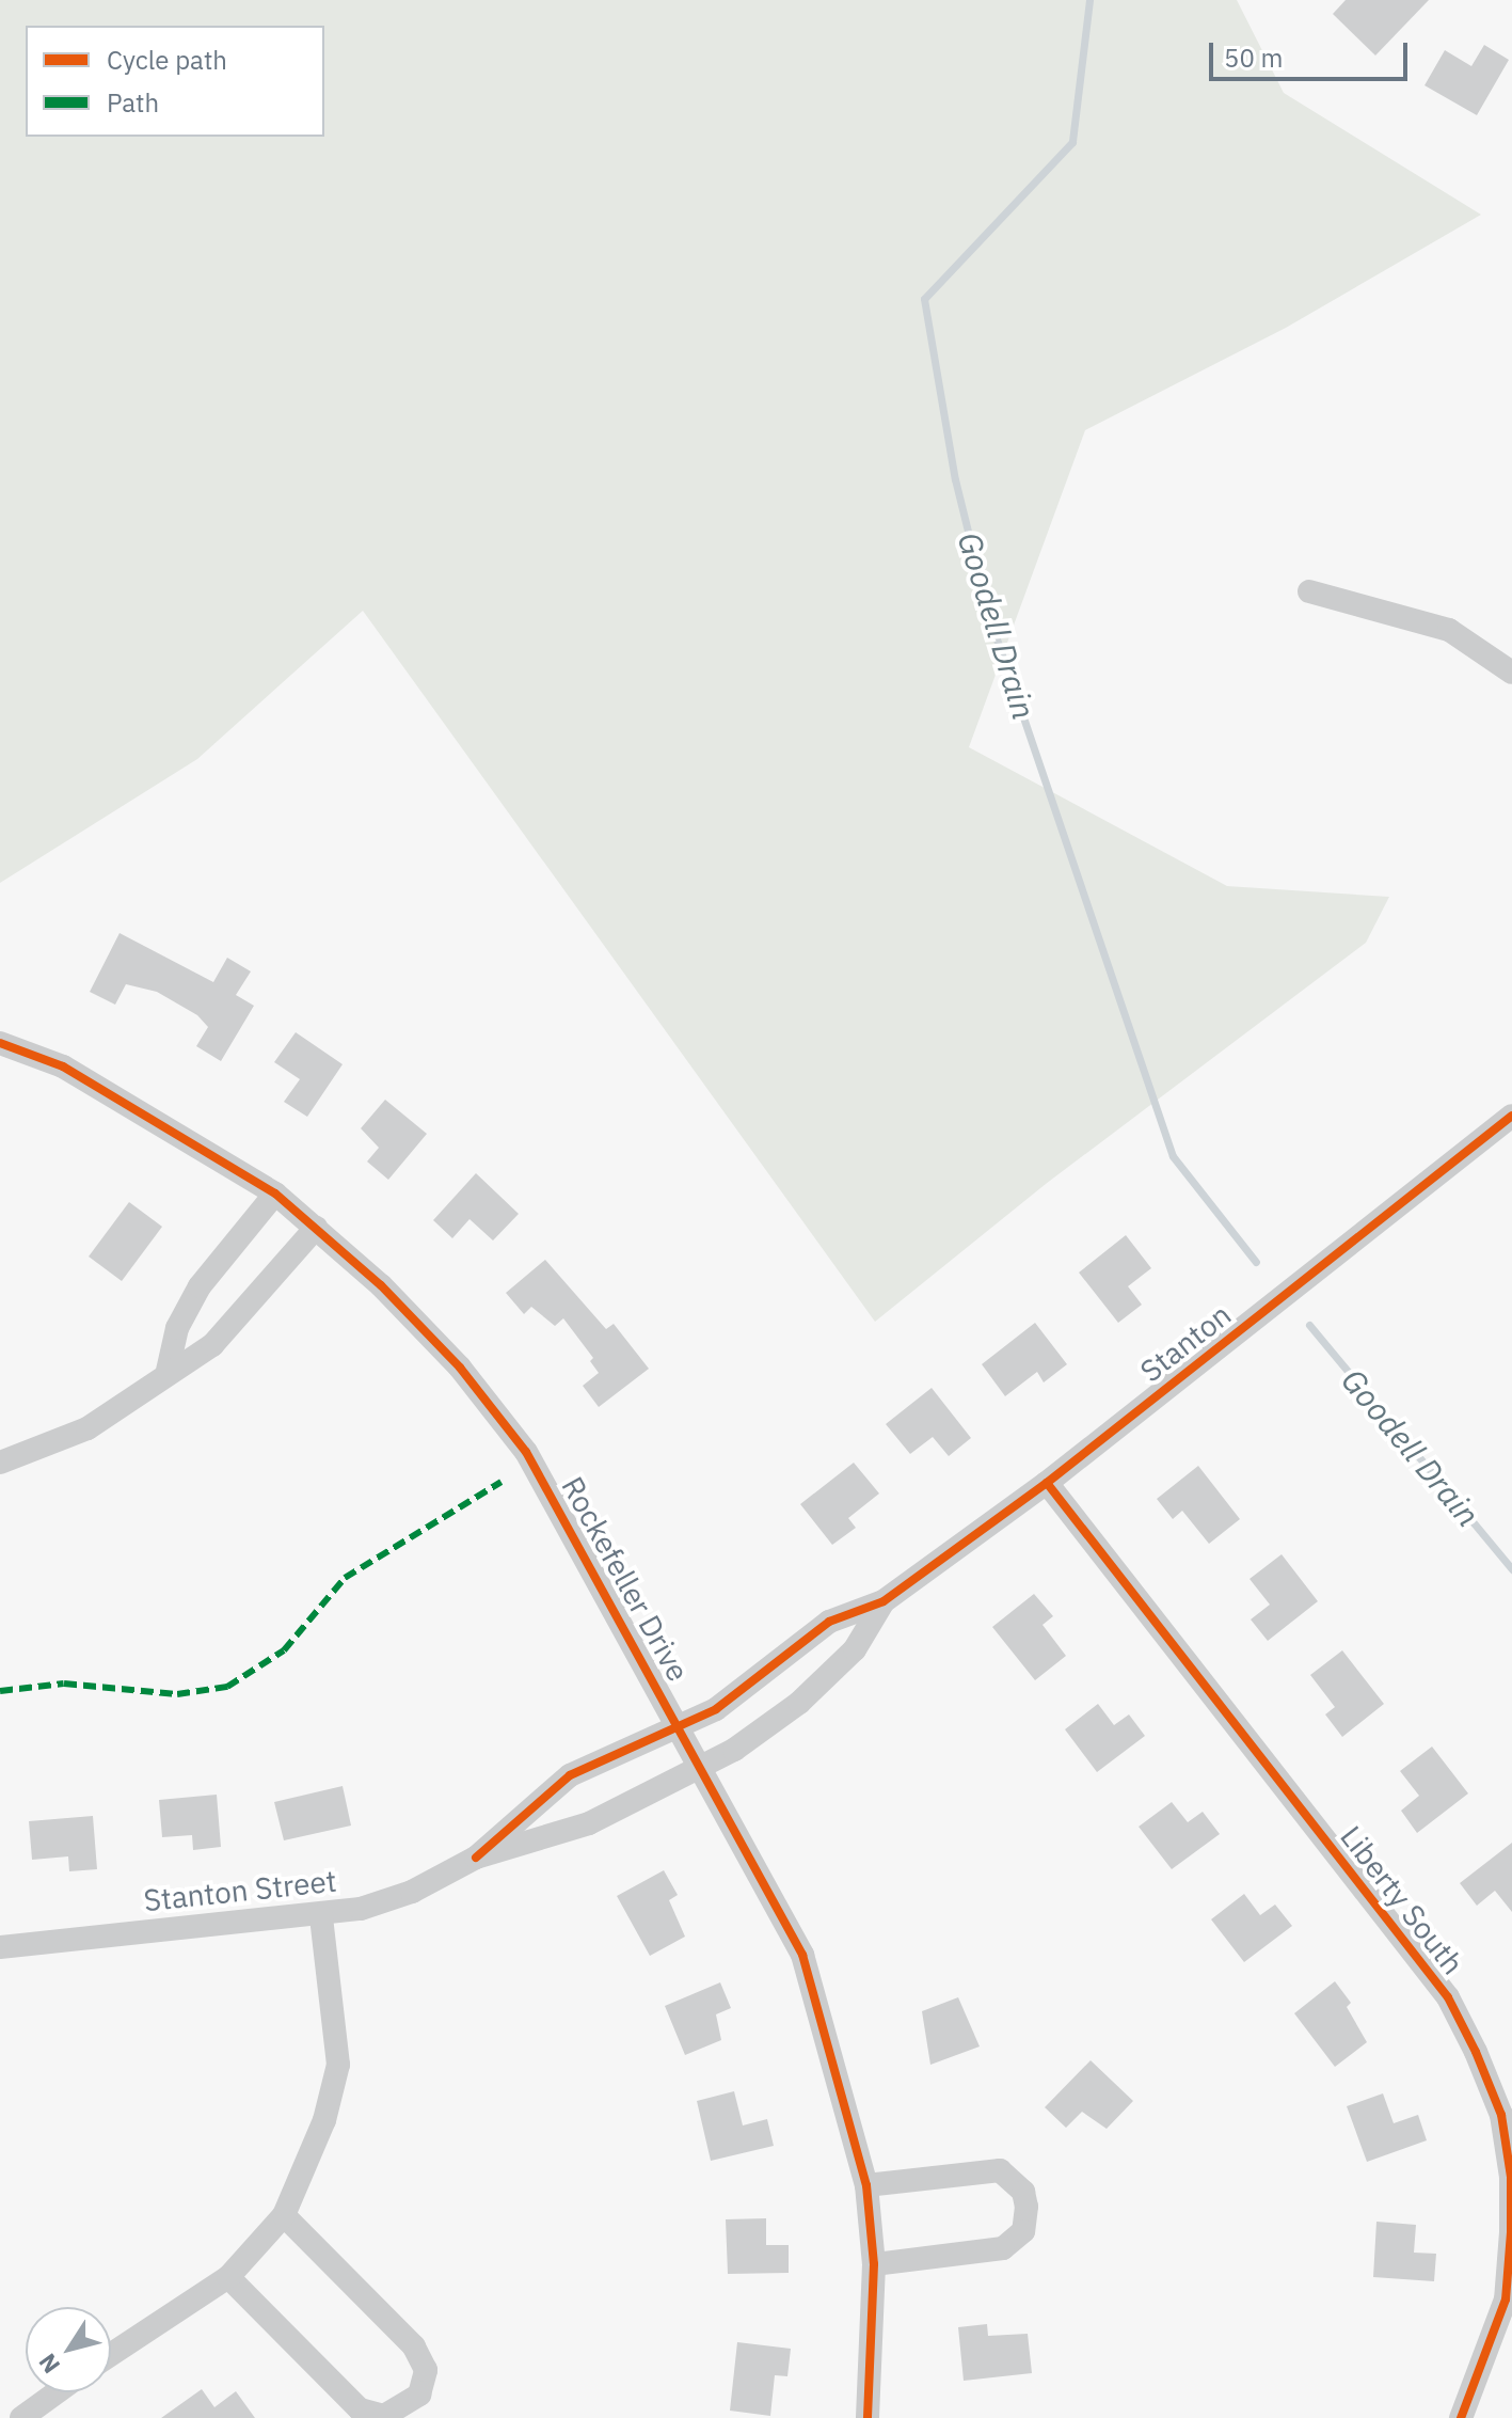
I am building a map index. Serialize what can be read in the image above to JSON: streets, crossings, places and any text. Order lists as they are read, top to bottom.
{
  "streets": {
    "street": [
      "Stanton",
      "Rockefeller Drive",
      "Stanton Street",
      "Liberty South"
    ]
  },
  "crossings": [
    ["Stanton", "Stanton Street"],
    ["Stanton", "Liberty South"],
    ["Rockefeller Drive", "Stanton Street"]
  ],
  "water": ["Goodell Drain"],
  "legend": ["Cycle path", "Path"],
  "scale_bar": "50 m",
  "north": "bottom left"
}
